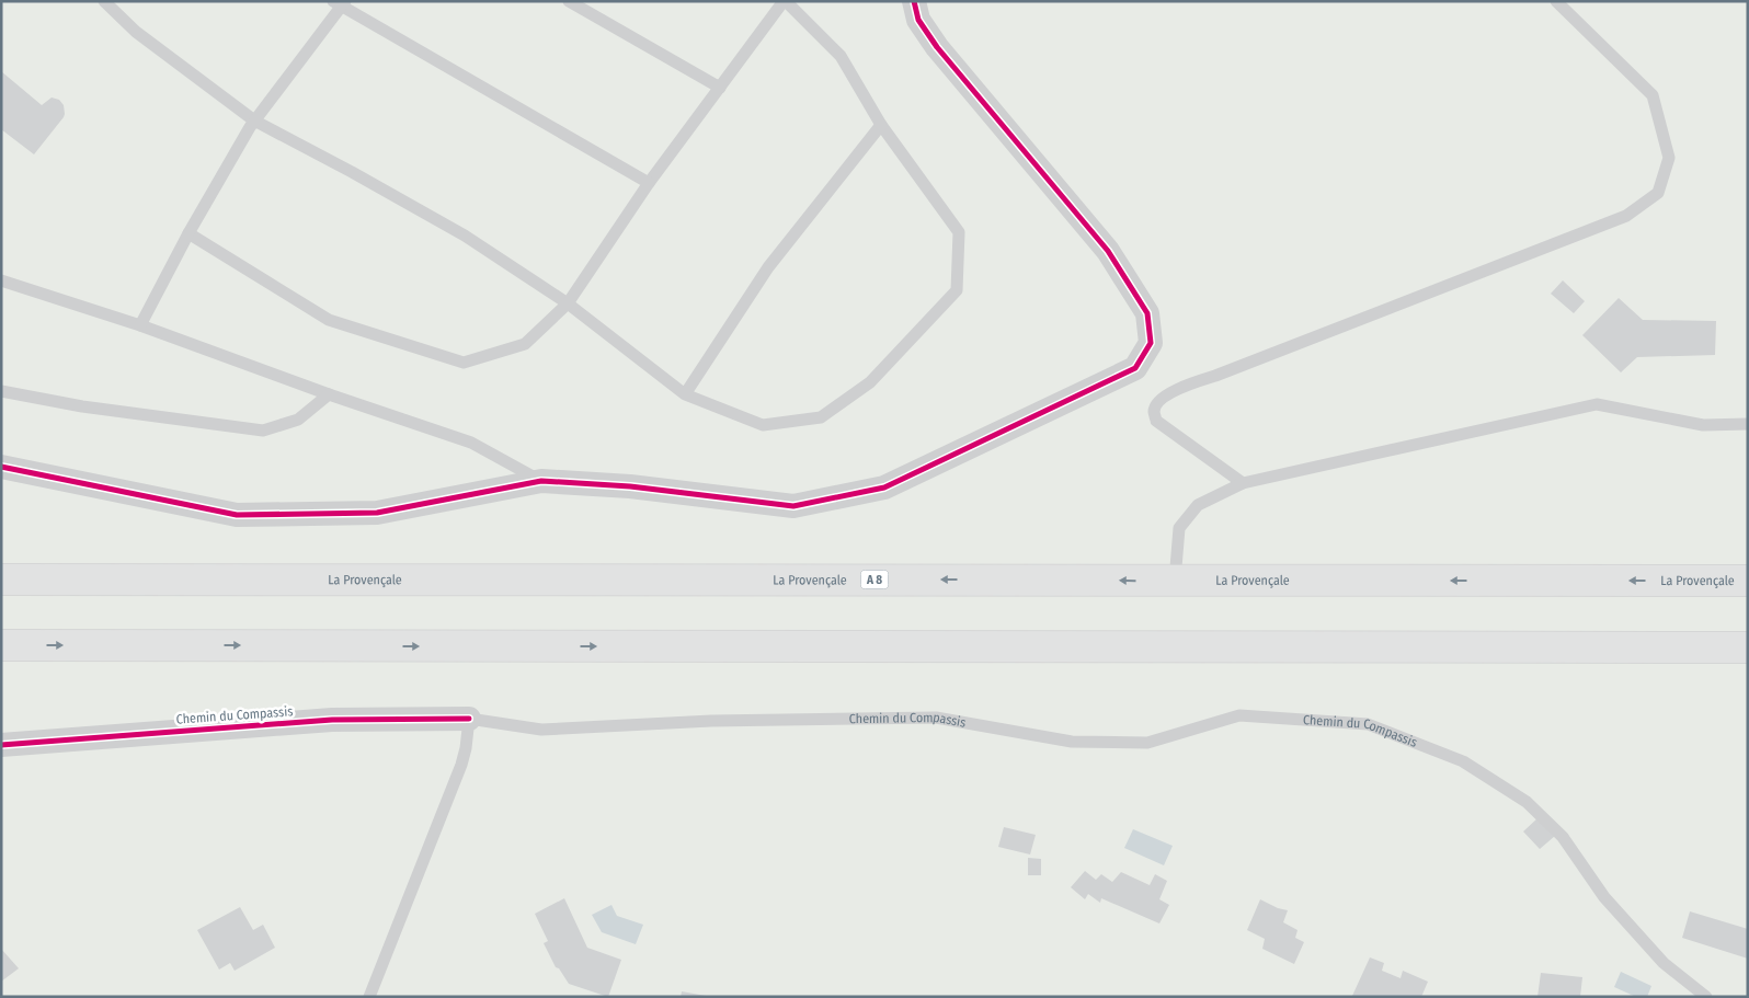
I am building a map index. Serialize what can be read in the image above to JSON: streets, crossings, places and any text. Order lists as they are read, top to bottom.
{
  "streets": {
    "highway": ["La Provençale", "A 8"],
    "street": ["Chemin du Compassis"]
  }
}
